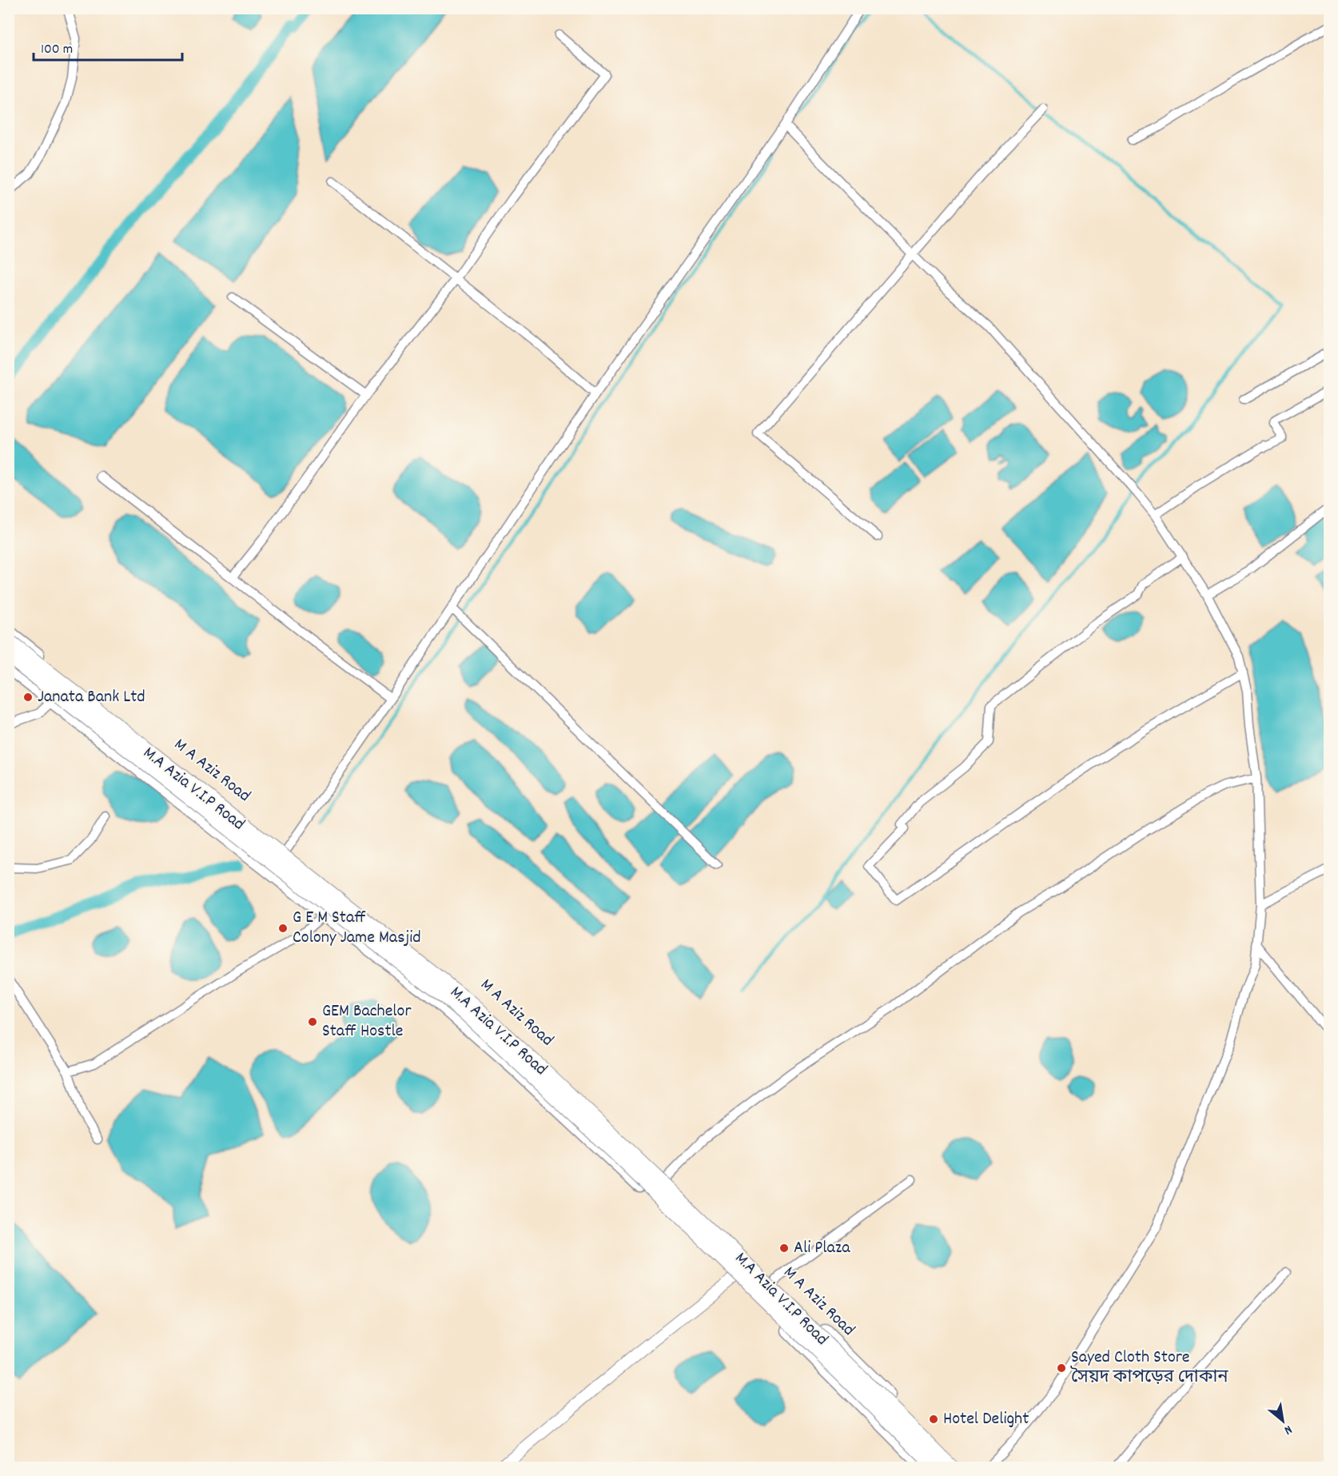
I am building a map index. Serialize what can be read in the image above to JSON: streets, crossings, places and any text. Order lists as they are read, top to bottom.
{
  "streets": {
    "main road": ["M A Aziz Road", "M.A Azia V.I.P Road"]
  },
  "places": [
    "Janata Bank Ltd",
    "G E M Staff Colony Jame Masjid",
    "GEM Bachelor Staff Hostle",
    "Ali Plaza",
    "Sayed Cloth Store সৈয়দ কাপড়ের দোকান",
    "Hotel Delight"
  ],
  "scale_bar": "100 m",
  "north": "bottom right"
}
